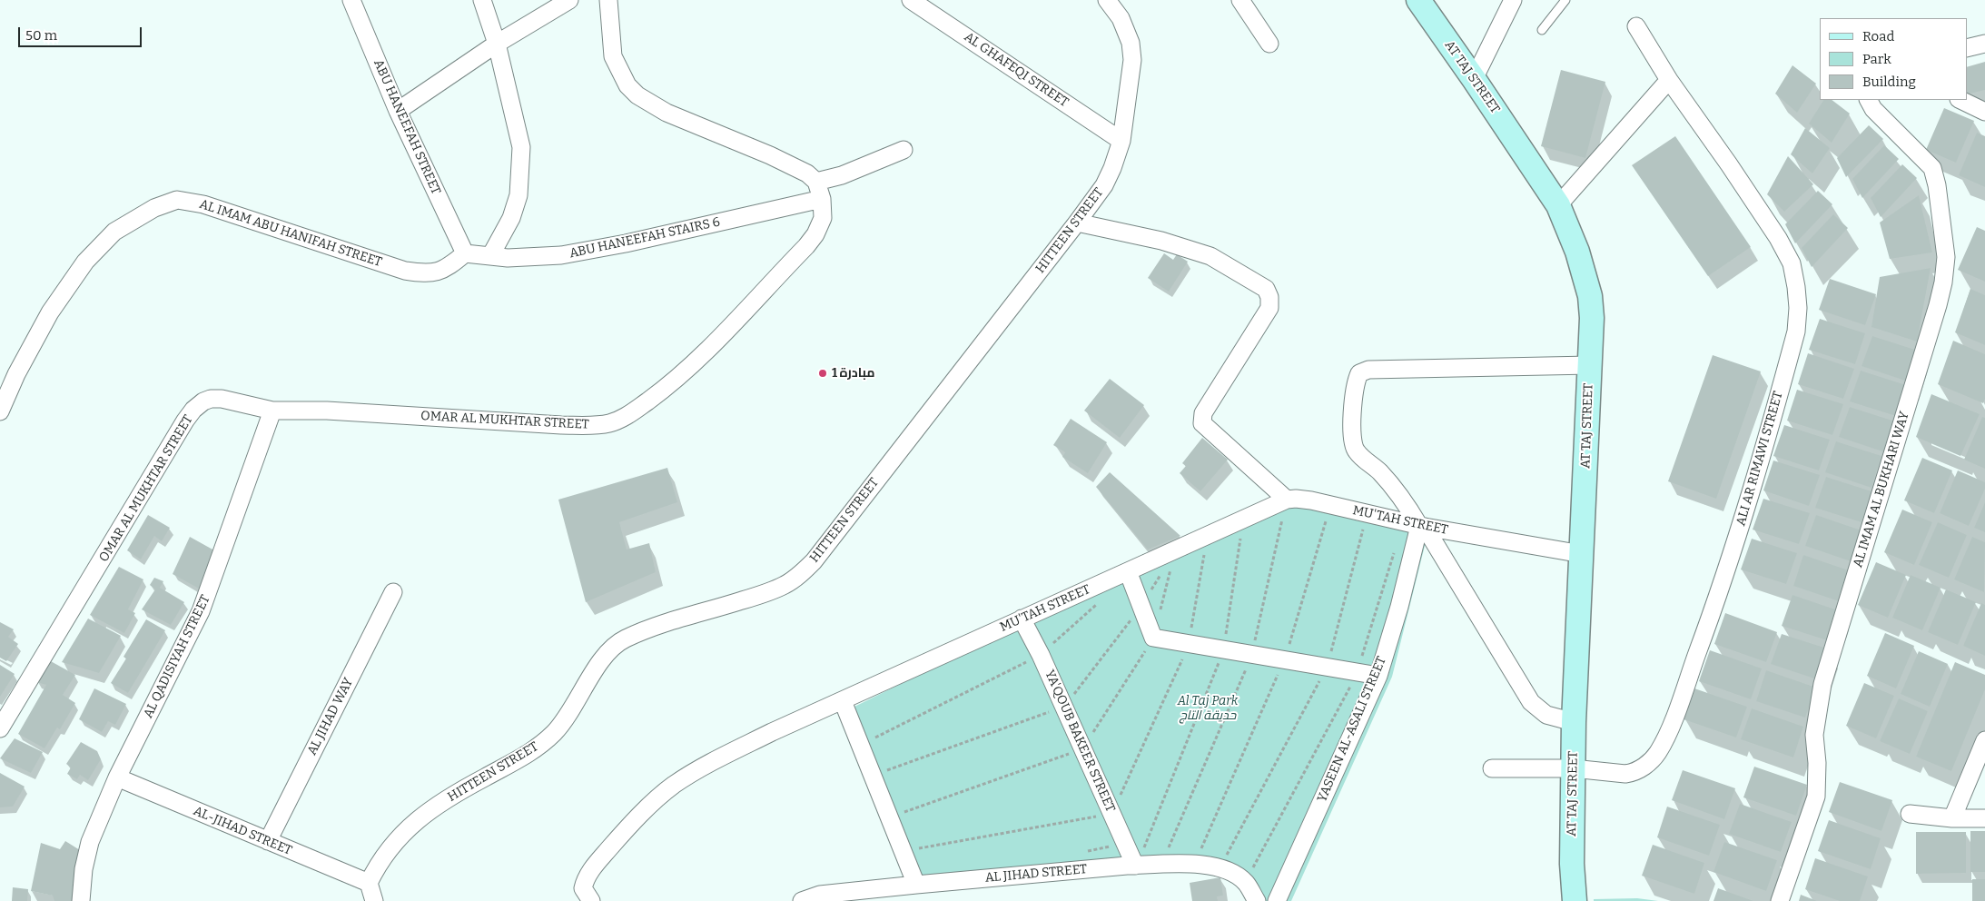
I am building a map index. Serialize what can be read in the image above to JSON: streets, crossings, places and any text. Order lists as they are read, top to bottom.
{
  "streets": {
    "street": [
      "AL GHAFEQI STREET",
      "AT TAJ STREET",
      "ABU HANEEFAH STREET",
      "HITTEEN STREET",
      "AL IMAM ABU HANIFAH STREET",
      "ABU HANEEFAH STAIRS 6",
      "OMAR AL MUKHTAR STREET",
      "ALI AR RIMAWI STREET",
      "AL IMAM AL BUKHARI WAY",
      "MU'TAH STREET",
      "AL QADISIYAH STREET",
      "AL JIHAD WAY",
      "YASEEN AL-ASALI STREET",
      "YA'QOUB BAKEER STREET",
      "AL-JIHAD STREET",
      "AL JIHAD STREET"
    ]
  },
  "crossings": [
    ["AL GHAFEQI STREET", "HITTEEN STREET"],
    ["AT TAJ STREET", "ALI AR RIMAWI STREET"],
    ["AT TAJ STREET", "MU'TAH STREET"],
    ["ABU HANEEFAH STREET", "AL IMAM ABU HANIFAH STREET"],
    ["ABU HANEEFAH STREET", "ABU HANEEFAH STAIRS 6"],
    ["HITTEEN STREET", "AL-JIHAD STREET"],
    ["AL IMAM ABU HANIFAH STREET", "ABU HANEEFAH STAIRS 6"],
    ["ABU HANEEFAH STAIRS 6", "OMAR AL MUKHTAR STREET"],
    ["OMAR AL MUKHTAR STREET", "AL QADISIYAH STREET"],
    ["MU'TAH STREET", "YASEEN AL-ASALI STREET"],
    ["MU'TAH STREET", "YA'QOUB BAKEER STREET"],
    ["AL QADISIYAH STREET", "AL-JIHAD STREET"],
    ["AL JIHAD WAY", "AL-JIHAD STREET"],
    ["YA'QOUB BAKEER STREET", "AL JIHAD STREET"]
  ],
  "parks": ["Al Taj Park حديقة التاج"],
  "places": ["مبادرة 1"],
  "legend": ["Road", "Park", "Building"],
  "scale_bar": "50 m"
}
